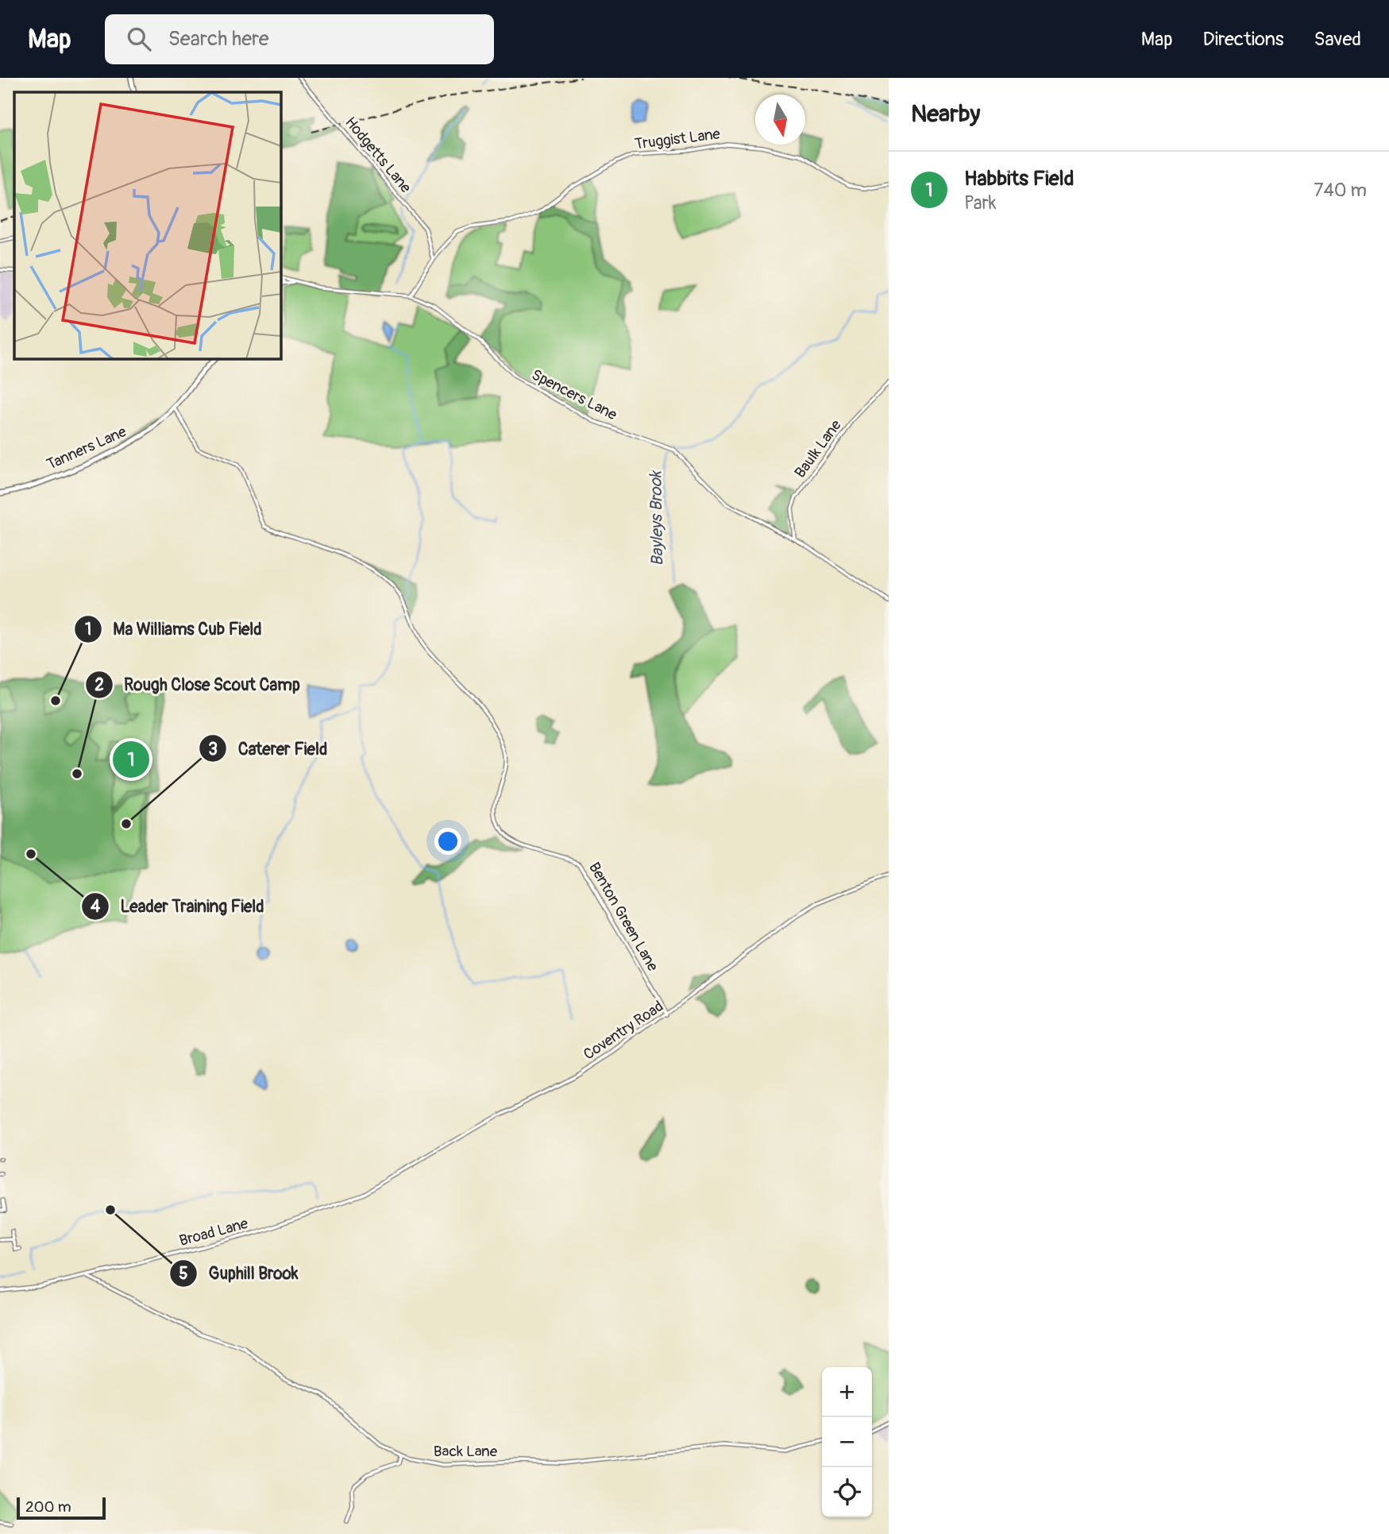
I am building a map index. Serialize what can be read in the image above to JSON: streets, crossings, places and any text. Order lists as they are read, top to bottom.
{
  "streets": {
    "main road": ["Tanners Lane"],
    "street": [
      "Truggist Lane",
      "Hodgetts Lane",
      "Spencers Lane",
      "Baulk Lane",
      "Benton Green Lane",
      "Coventry Road",
      "Broad Lane",
      "Back Lane"
    ]
  },
  "crossings": [
    ["Truggist Lane", "Hodgetts Lane"],
    ["Truggist Lane", "Spencers Lane"],
    ["Spencers Lane", "Baulk Lane"],
    ["Tanners Lane", "Benton Green Lane"],
    ["Benton Green Lane", "Coventry Road"],
    ["Coventry Road", "Broad Lane"],
    ["Broad Lane", "Back Lane"]
  ],
  "water": ["Bayleys Brook"],
  "places": [
    "Ma Williams Cub Field",
    "Rough Close Scout Camp",
    "Caterer Field",
    "Leader Training Field",
    "Guphill Brook"
  ],
  "scale_bar": "200 m",
  "north": "bottom",
  "page": {
    "header": "Map",
    "search": "Search here",
    "nav": ["Map", "Directions", "Saved"],
    "heading": "Nearby",
    "list": [
      {
        "mark": "1",
        "name": "Habbits Field",
        "note": "Park",
        "value": "740 m"
      }
    ],
    "pins": "1",
    "map_buttons": ["+", "−"],
    "scale": "200 m"
  }
}
